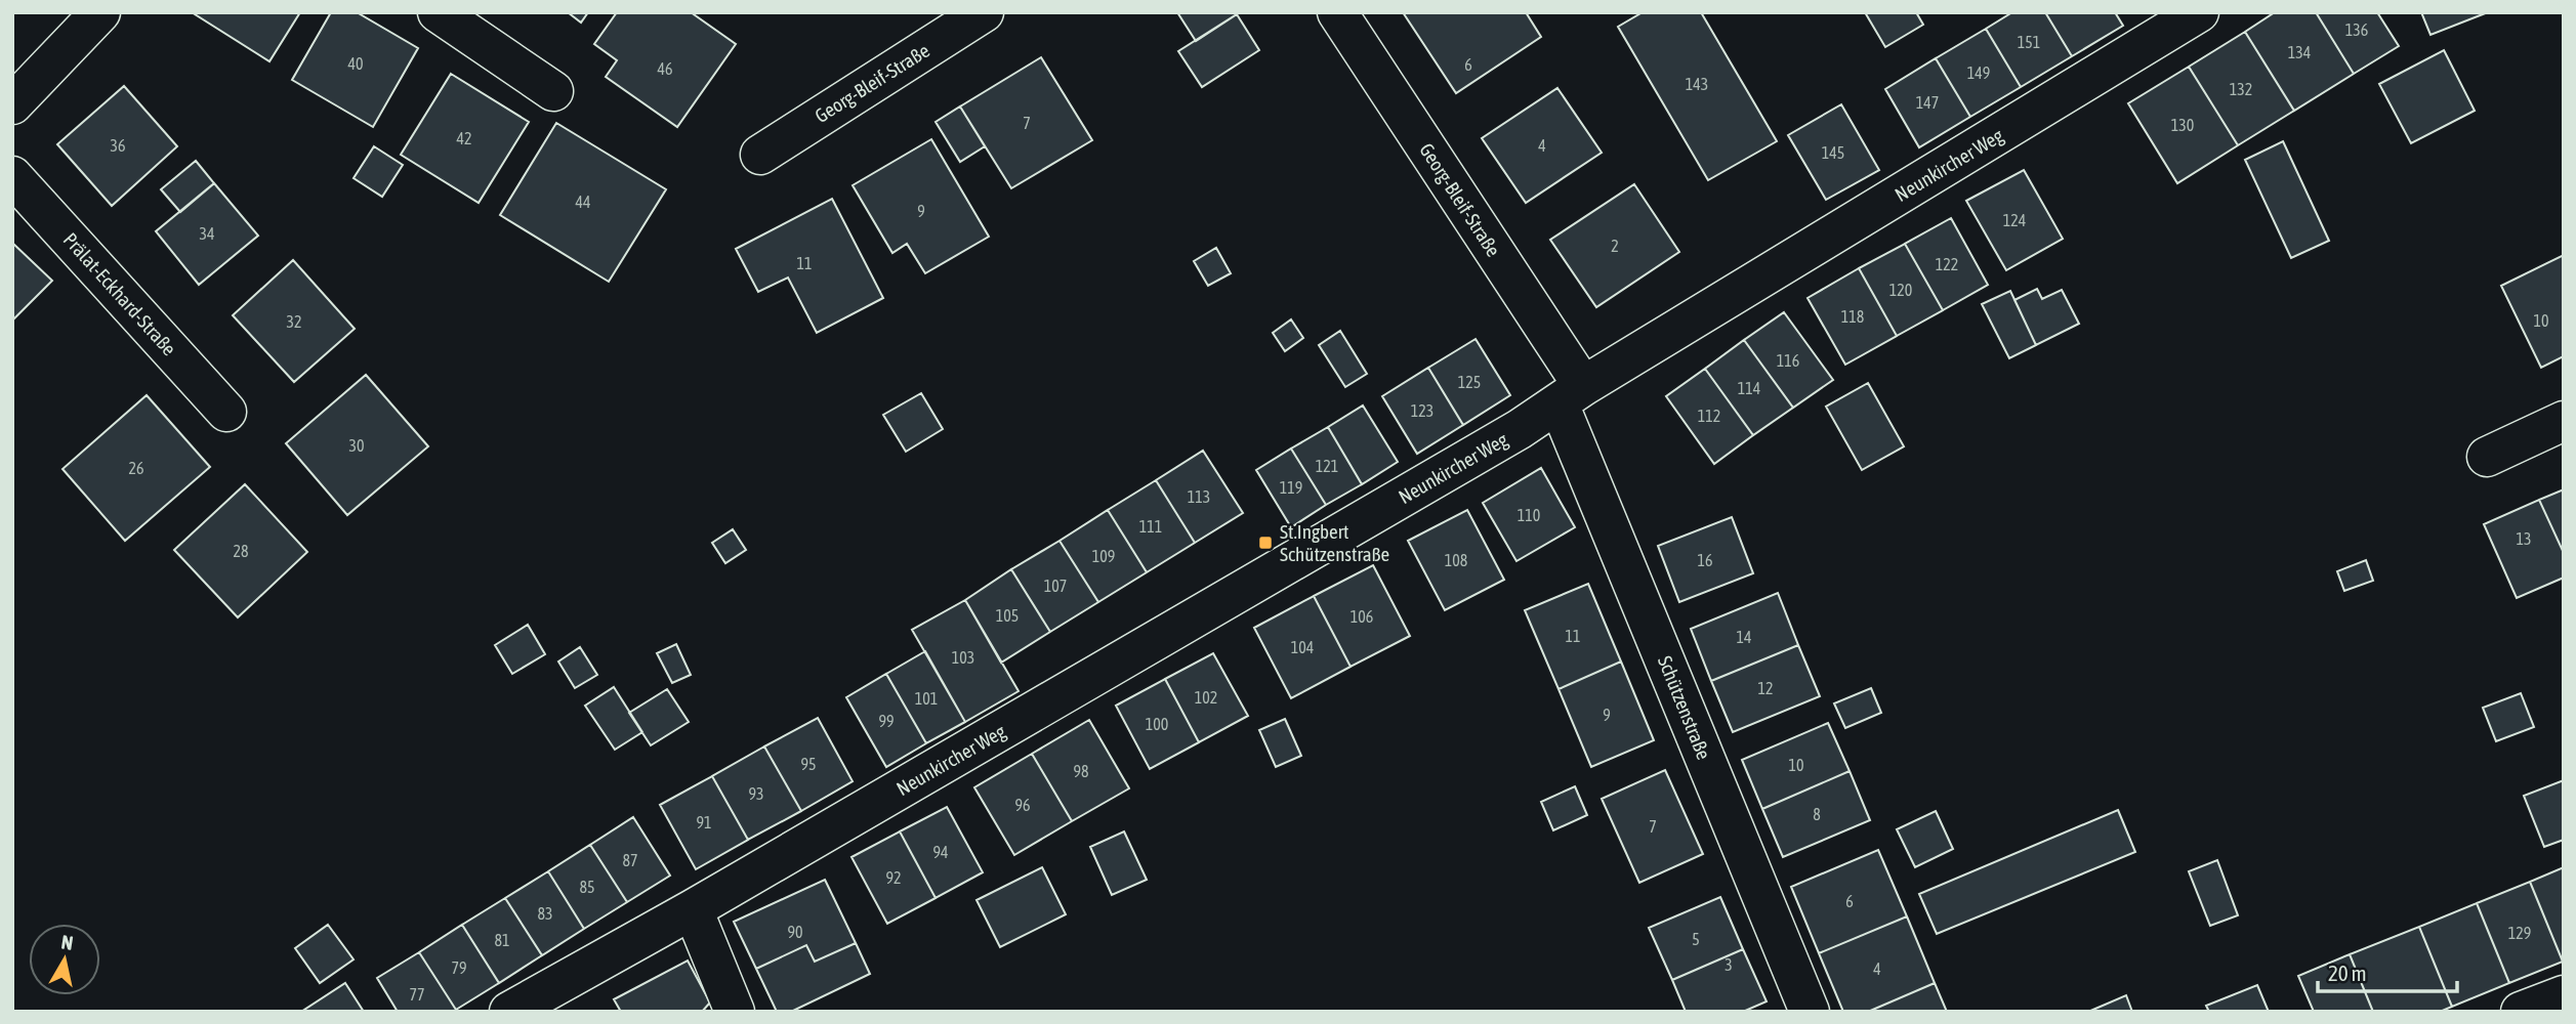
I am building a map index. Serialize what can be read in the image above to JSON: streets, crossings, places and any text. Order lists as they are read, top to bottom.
{
  "streets": {
    "street": [
      "Georg-Bleif-Straße",
      "Neunkircher Weg",
      "Prälat-Eckhard-Straße",
      "Schützenstraße"
    ]
  },
  "crossings": [
    ["Georg-Bleif-Straße", "Neunkircher Weg"],
    ["Georg-Bleif-Straße", "Schützenstraße"],
    ["Neunkircher Weg", "Schützenstraße"]
  ],
  "places": {
    "transit": ["St.Ingbert Schützenstraße"]
  },
  "house_numbers": [
    "136",
    "151",
    "134",
    "40",
    "6",
    "46",
    "149",
    "143",
    "132",
    "147",
    "7",
    "130",
    "42",
    "36",
    "4",
    "145",
    "44",
    "9",
    "124",
    "34",
    "2",
    "11",
    "122",
    "120",
    "118",
    "10",
    "32",
    "116",
    "125",
    "114",
    "123",
    "112",
    "30",
    "121",
    "26",
    "119",
    "113",
    "110",
    "111",
    "13",
    "28",
    "109",
    "108",
    "16",
    "107",
    "105",
    "106",
    "11",
    "14",
    "104",
    "103",
    "12",
    "102",
    "101",
    "9",
    "99",
    "100",
    "95",
    "10",
    "98",
    "93",
    "96",
    "8",
    "91",
    "7",
    "94",
    "87",
    "92",
    "85",
    "6",
    "83",
    "90",
    "129",
    "5",
    "81",
    "3",
    "79",
    "4",
    "77"
  ],
  "scale_bar": "20 m",
  "north": "top"
}
